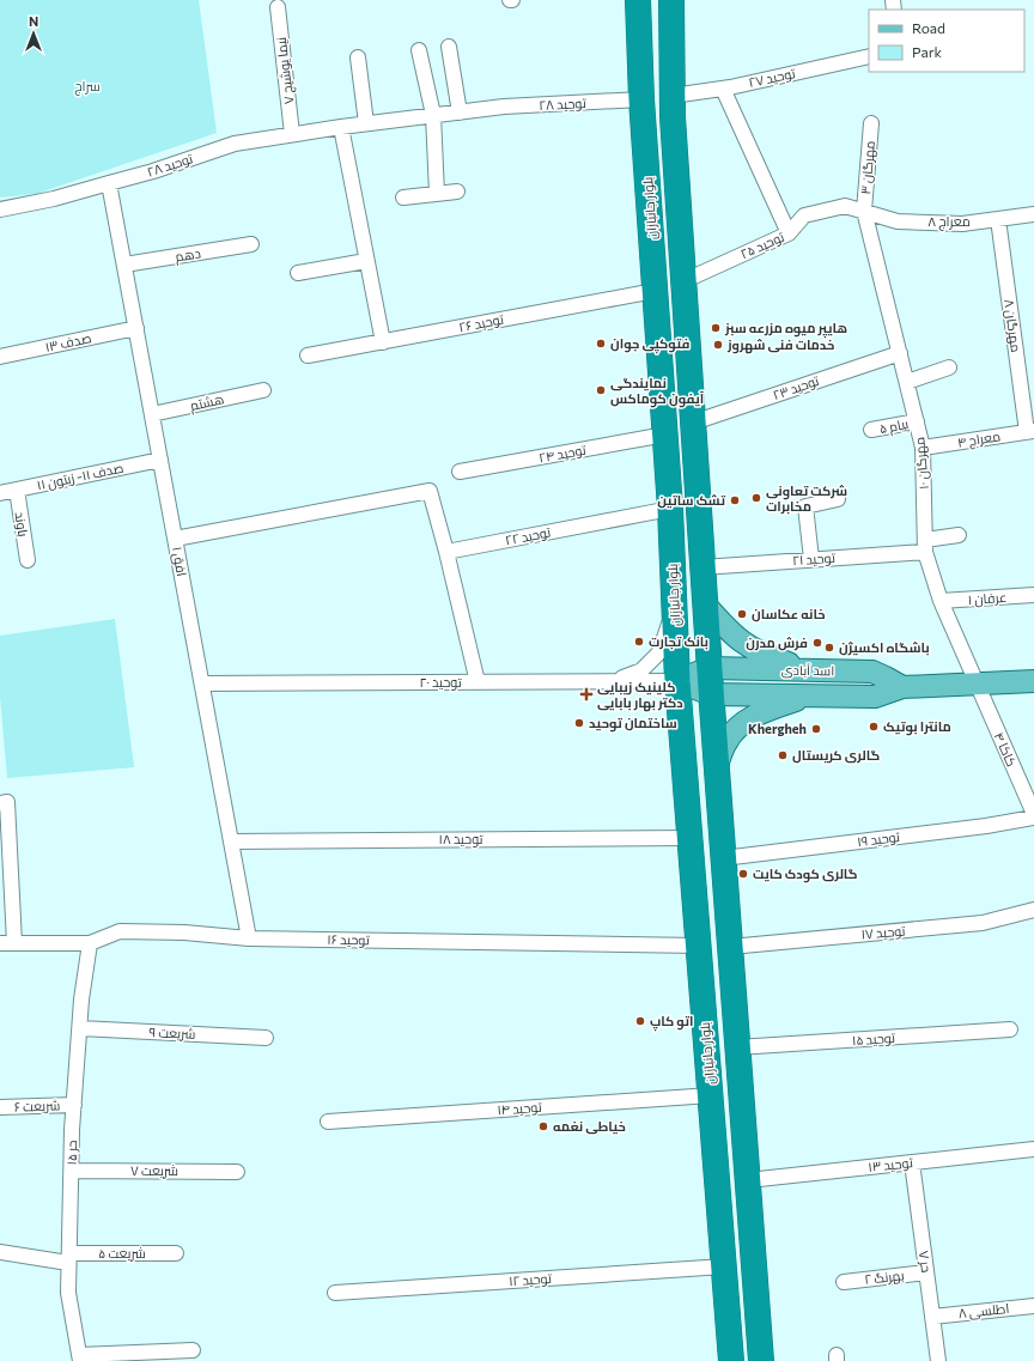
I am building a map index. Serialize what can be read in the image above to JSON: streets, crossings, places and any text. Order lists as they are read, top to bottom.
{
  "streets": {
    "highway": ["بلوار جانبازان"],
    "main road": ["اسد آبادی"],
    "street": [
      "نیما یوشیج ۷",
      "توحید ۲۷",
      "توحید ۲۸",
      "مهرگان ۳",
      "معراج ۸",
      "توحید ۲۵",
      "دهم",
      "توحید ۲۶",
      "مهرگان ۸",
      "صدف ۱۳",
      "توحید ۲۳",
      "هشتم",
      "پیام ۵",
      "معراج ۴",
      "توحید ۲۴",
      "مهرگان ۱۰",
      "صدف ۱۱- زیتون ۱۱",
      "باوند",
      "توحید ۲۲",
      "توحید ۲۱",
      "افق ۱",
      "عرفان ۱",
      "توحید ۲۰",
      "کاکا ۴",
      "توحید ۱۸",
      "توحید ۱۹",
      "توحید ۱۷",
      "توحید ۱۶",
      "شریعت ۹",
      "توحید ۱۵",
      "شریعت ۶",
      "توحید ۱۴",
      "حر ۱۵",
      "توحید ۱۳",
      "شریعت ۷",
      "شریعت ۵",
      "حر ۷",
      "بهرنگ ۲",
      "توحید ۱۲",
      "اطلسی ۸"
    ]
  },
  "crossings": [
    ["نیما یوشیج ۷", "توحید ۲۸"],
    ["توحید ۲۸", "بلوار جانبازان"],
    ["توحید ۲۸", "افق ۱"],
    ["مهرگان ۳", "معراج ۸"],
    ["مهرگان ۳", "توحید ۲۵"],
    ["مهرگان ۳", "مهرگان ۱۰"],
    ["بلوار جانبازان", "توحید ۲۶"],
    ["بلوار جانبازان", "توحید ۲۴"],
    ["بلوار جانبازان", "توحید ۲۲"],
    ["بلوار جانبازان", "توحید ۲۰"],
    ["بلوار جانبازان", "توحید ۱۸"],
    ["بلوار جانبازان", "توحید ۱۶"],
    ["بلوار جانبازان", "توحید ۱۴"],
    ["بلوار جانبازان", "توحید ۱۲"],
    ["معراج ۸", "توحید ۲۵"],
    ["معراج ۸", "مهرگان ۸"],
    ["معراج ۸", "مهرگان ۱۰"],
    ["توحید ۲۵", "مهرگان ۱۰"],
    ["دهم", "افق ۱"],
    ["مهرگان ۸", "معراج ۴"],
    ["صدف ۱۳", "افق ۱"],
    ["توحید ۲۳", "مهرگان ۱۰"],
    ["هشتم", "افق ۱"],
    ["پیام ۵", "مهرگان ۱۰"],
    ["معراج ۴", "مهرگان ۱۰"],
    ["مهرگان ۱۰", "توحید ۲۱"],
    ["مهرگان ۱۰", "عرفان ۱"],
    ["مهرگان ۱۰", "اسد آبادی"],
    ["مهرگان ۱۰", "کاکا ۴"],
    ["صدف ۱۱- زیتون ۱۱", "باوند"],
    ["صدف ۱۱- زیتون ۱۱", "افق ۱"],
    ["افق ۱", "توحید ۲۰"],
    ["افق ۱", "توحید ۱۸"],
    ["افق ۱", "توحید ۱۶"],
    ["اسد آبادی", "کاکا ۴"],
    ["کاکا ۴", "توحید ۱۹"],
    ["توحید ۱۶", "حر ۱۵"],
    ["شریعت ۹", "حر ۱۵"],
    ["شریعت ۶", "حر ۱۵"],
    ["حر ۱۵", "شریعت ۷"],
    ["حر ۱۵", "شریعت ۵"],
    ["توحید ۱۳", "حر ۷"],
    ["حر ۷", "بهرنگ ۲"],
    ["حر ۷", "اطلسی ۸"]
  ],
  "parks": ["سراج"],
  "places": {
    "other": [
      "هایپر میوه مزرعه سبز",
      "فتوکپی جوان",
      "خدمات فنی شهروز",
      "نمایندگی آیفون کوماکس",
      "شرکت تعاونی مخابرات",
      "تشک ساتین",
      "خانه عکاسان",
      "بانک تجارت",
      "فرش مدرن",
      "باشگاه اکسیژن",
      "ساختمان توحید",
      "مانترا بوتیک",
      "Khergheh",
      "گالری کریستال",
      "گالری کودک کایت",
      "اتو کاپ",
      "خیاطی نغمه"
    ],
    "health": ["کلینیک زیبایی دکتر بهار بابایی"]
  },
  "legend": ["Road", "Park"],
  "north": "top"
}
